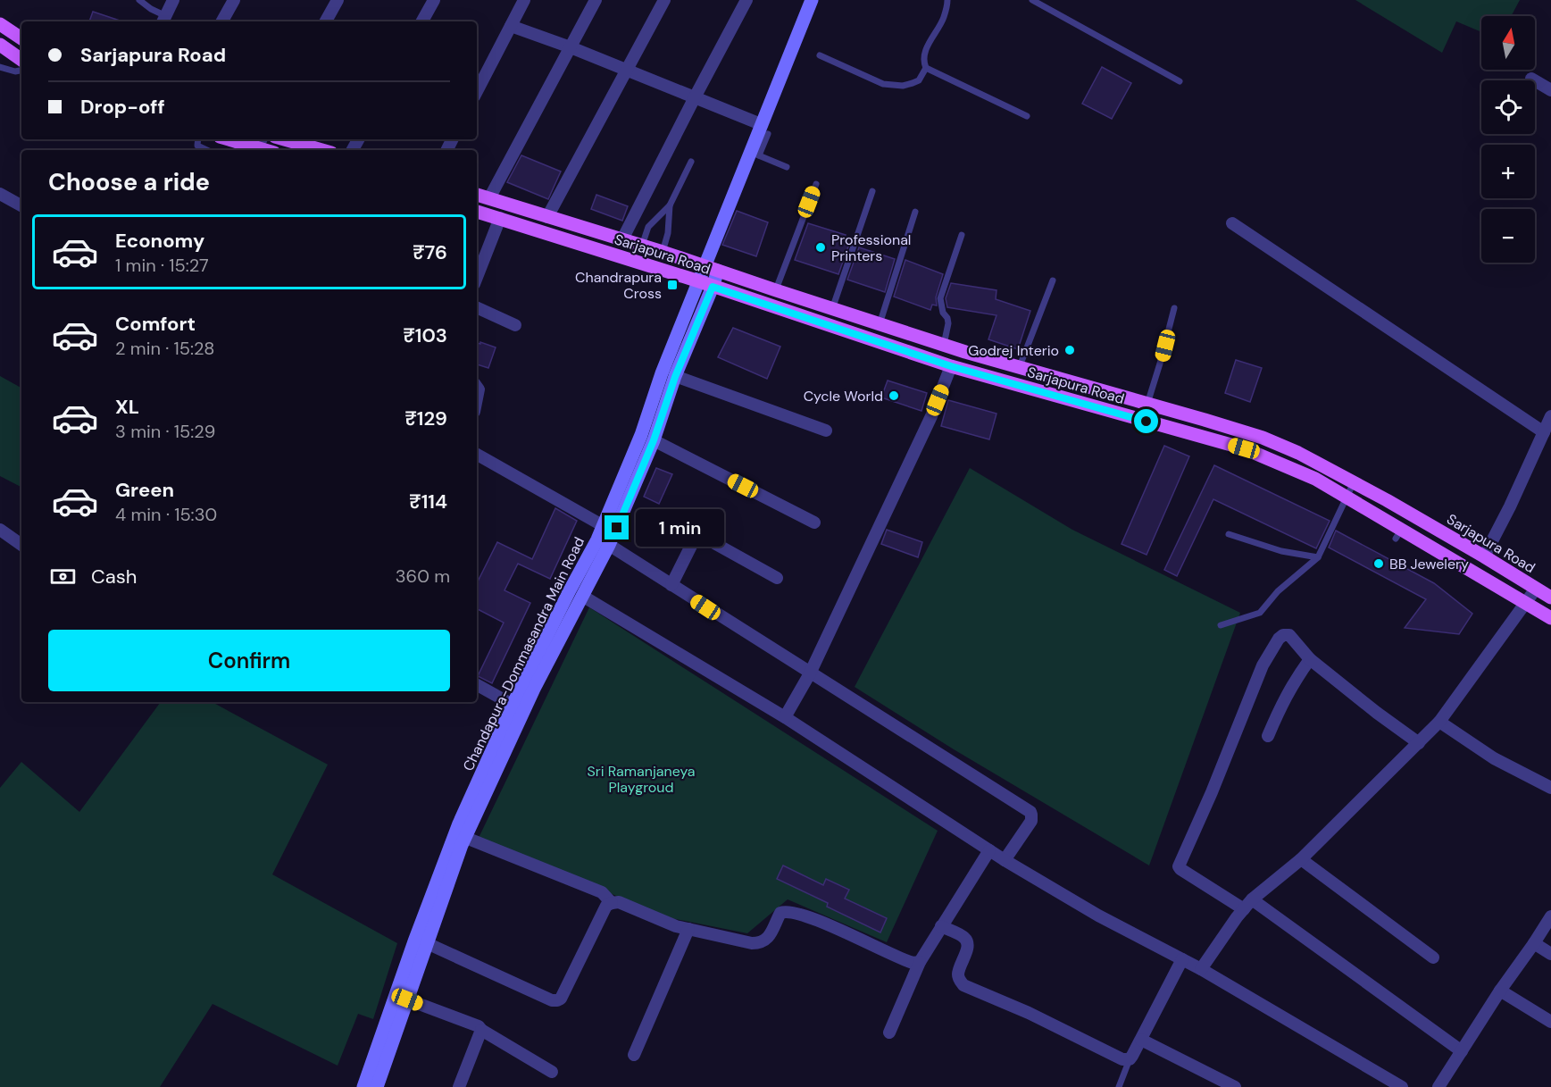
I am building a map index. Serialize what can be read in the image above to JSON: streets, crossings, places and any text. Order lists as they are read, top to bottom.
{
  "streets": {
    "main road": ["Sarjapura Road", "Chandapura-Dommasandra Main Road"]
  },
  "crossings": [
    ["Sarjapura Road", "Chandapura-Dommasandra Main Road"]
  ],
  "parks": ["Sri Ramanjaneya Playgroud"],
  "places": {
    "other": [
      "Professional Printers",
      "Godrej Interio",
      "Cycle World",
      "BB Jewelery"
    ],
    "transit": ["Chandrapura Cross"]
  },
  "north": "top",
  "page": {
    "map_buttons": ["+", "−"],
    "banner": ["Sarjapura Road", "Drop-off"],
    "heading": "Choose a ride",
    "list": [
      {
        "name": "Economy",
        "note": "1 min · 15:27",
        "value": "₹76"
      },
      {
        "name": "Comfort",
        "note": "2 min · 15:28",
        "value": "₹103"
      },
      {
        "name": "XL",
        "note": "3 min · 15:29",
        "value": "₹129"
      },
      {
        "name": "Green",
        "note": "4 min · 15:30",
        "value": "₹114"
      }
    ],
    "bubble": "1 min",
    "pay": ["Cash", "360 m"],
    "buttons": "Confirm"
  }
}
